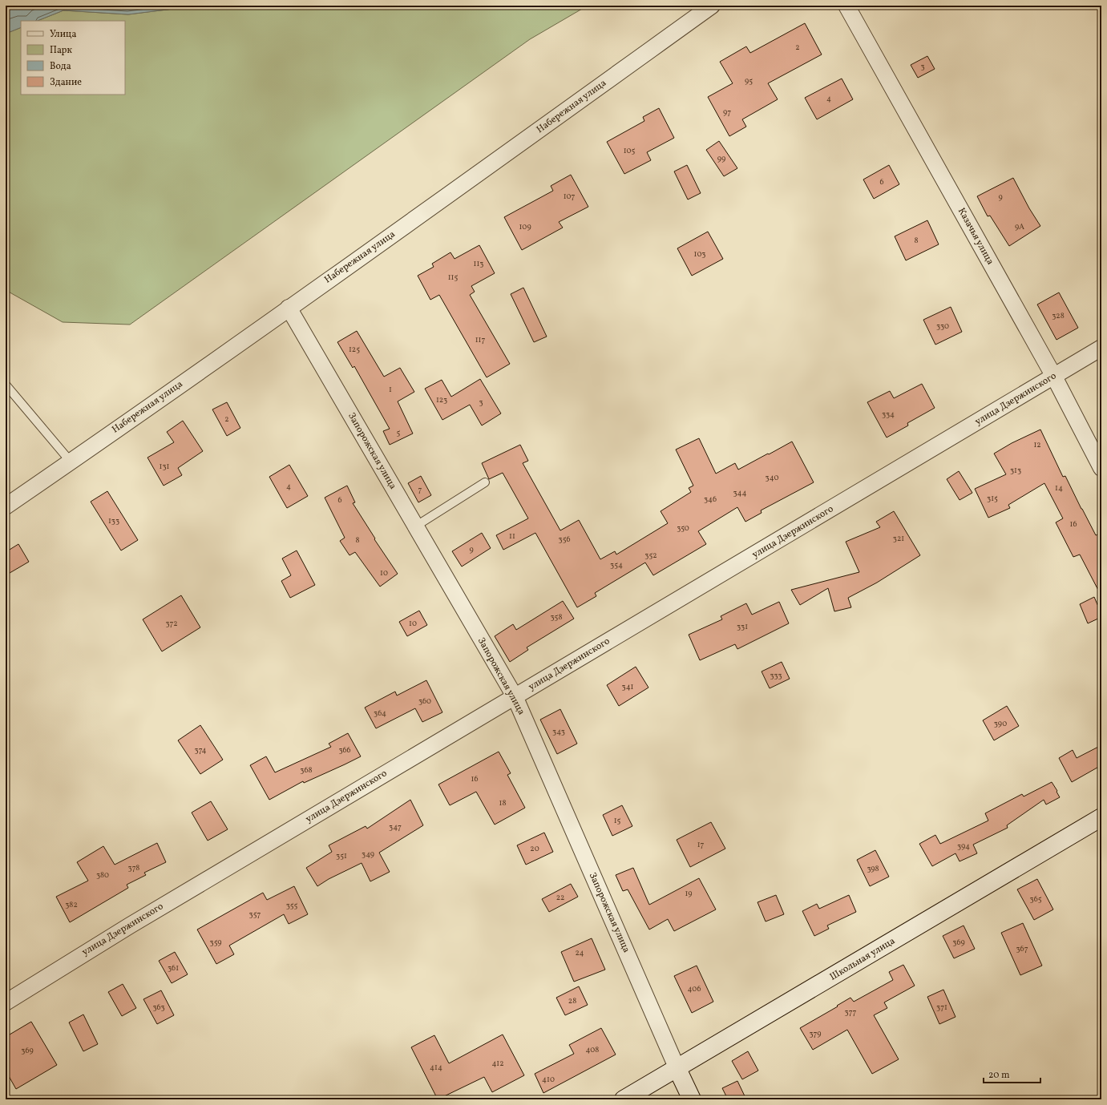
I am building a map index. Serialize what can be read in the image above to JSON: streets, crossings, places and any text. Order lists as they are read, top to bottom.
{
  "streets": {
    "street": [
      "Набережная улица",
      "Казачья улица",
      "улица Дзержинского",
      "Запорожская улица",
      "Школьная улица"
    ]
  },
  "crossings": [
    ["Набережная улица", "Запорожская улица"],
    ["Казачья улица", "улица Дзержинского"],
    ["улица Дзержинского", "Запорожская улица"],
    ["Запорожская улица", "Школьная улица"]
  ],
  "house_numbers": [
    "2",
    "3",
    "95",
    "4",
    "97",
    "105",
    "99",
    "6",
    "107",
    "9",
    "109",
    "9А",
    "8",
    "103",
    "113",
    "115",
    "328",
    "330",
    "117",
    "125",
    "1",
    "123",
    "3",
    "334",
    "2",
    "5",
    "12",
    "131",
    "313",
    "340",
    "4",
    "14",
    "7",
    "344",
    "315",
    "346",
    "6",
    "133",
    "16",
    "350",
    "11",
    "321",
    "356",
    "8",
    "9",
    "352",
    "354",
    "10",
    "358",
    "372",
    "10",
    "331",
    "333",
    "341",
    "360",
    "364",
    "390",
    "343",
    "374",
    "366",
    "368",
    "16",
    "18",
    "15",
    "347",
    "17",
    "394",
    "20",
    "349",
    "351",
    "378",
    "398",
    "380",
    "19",
    "22",
    "365",
    "382",
    "355",
    "357",
    "359",
    "369",
    "367",
    "24",
    "361",
    "406",
    "28",
    "363",
    "371",
    "377",
    "379",
    "408",
    "369",
    "412",
    "414",
    "410"
  ],
  "legend": [
    "Улица",
    "Парк",
    "Вода",
    "Здание"
  ],
  "scale_bar": "20 m"
}
